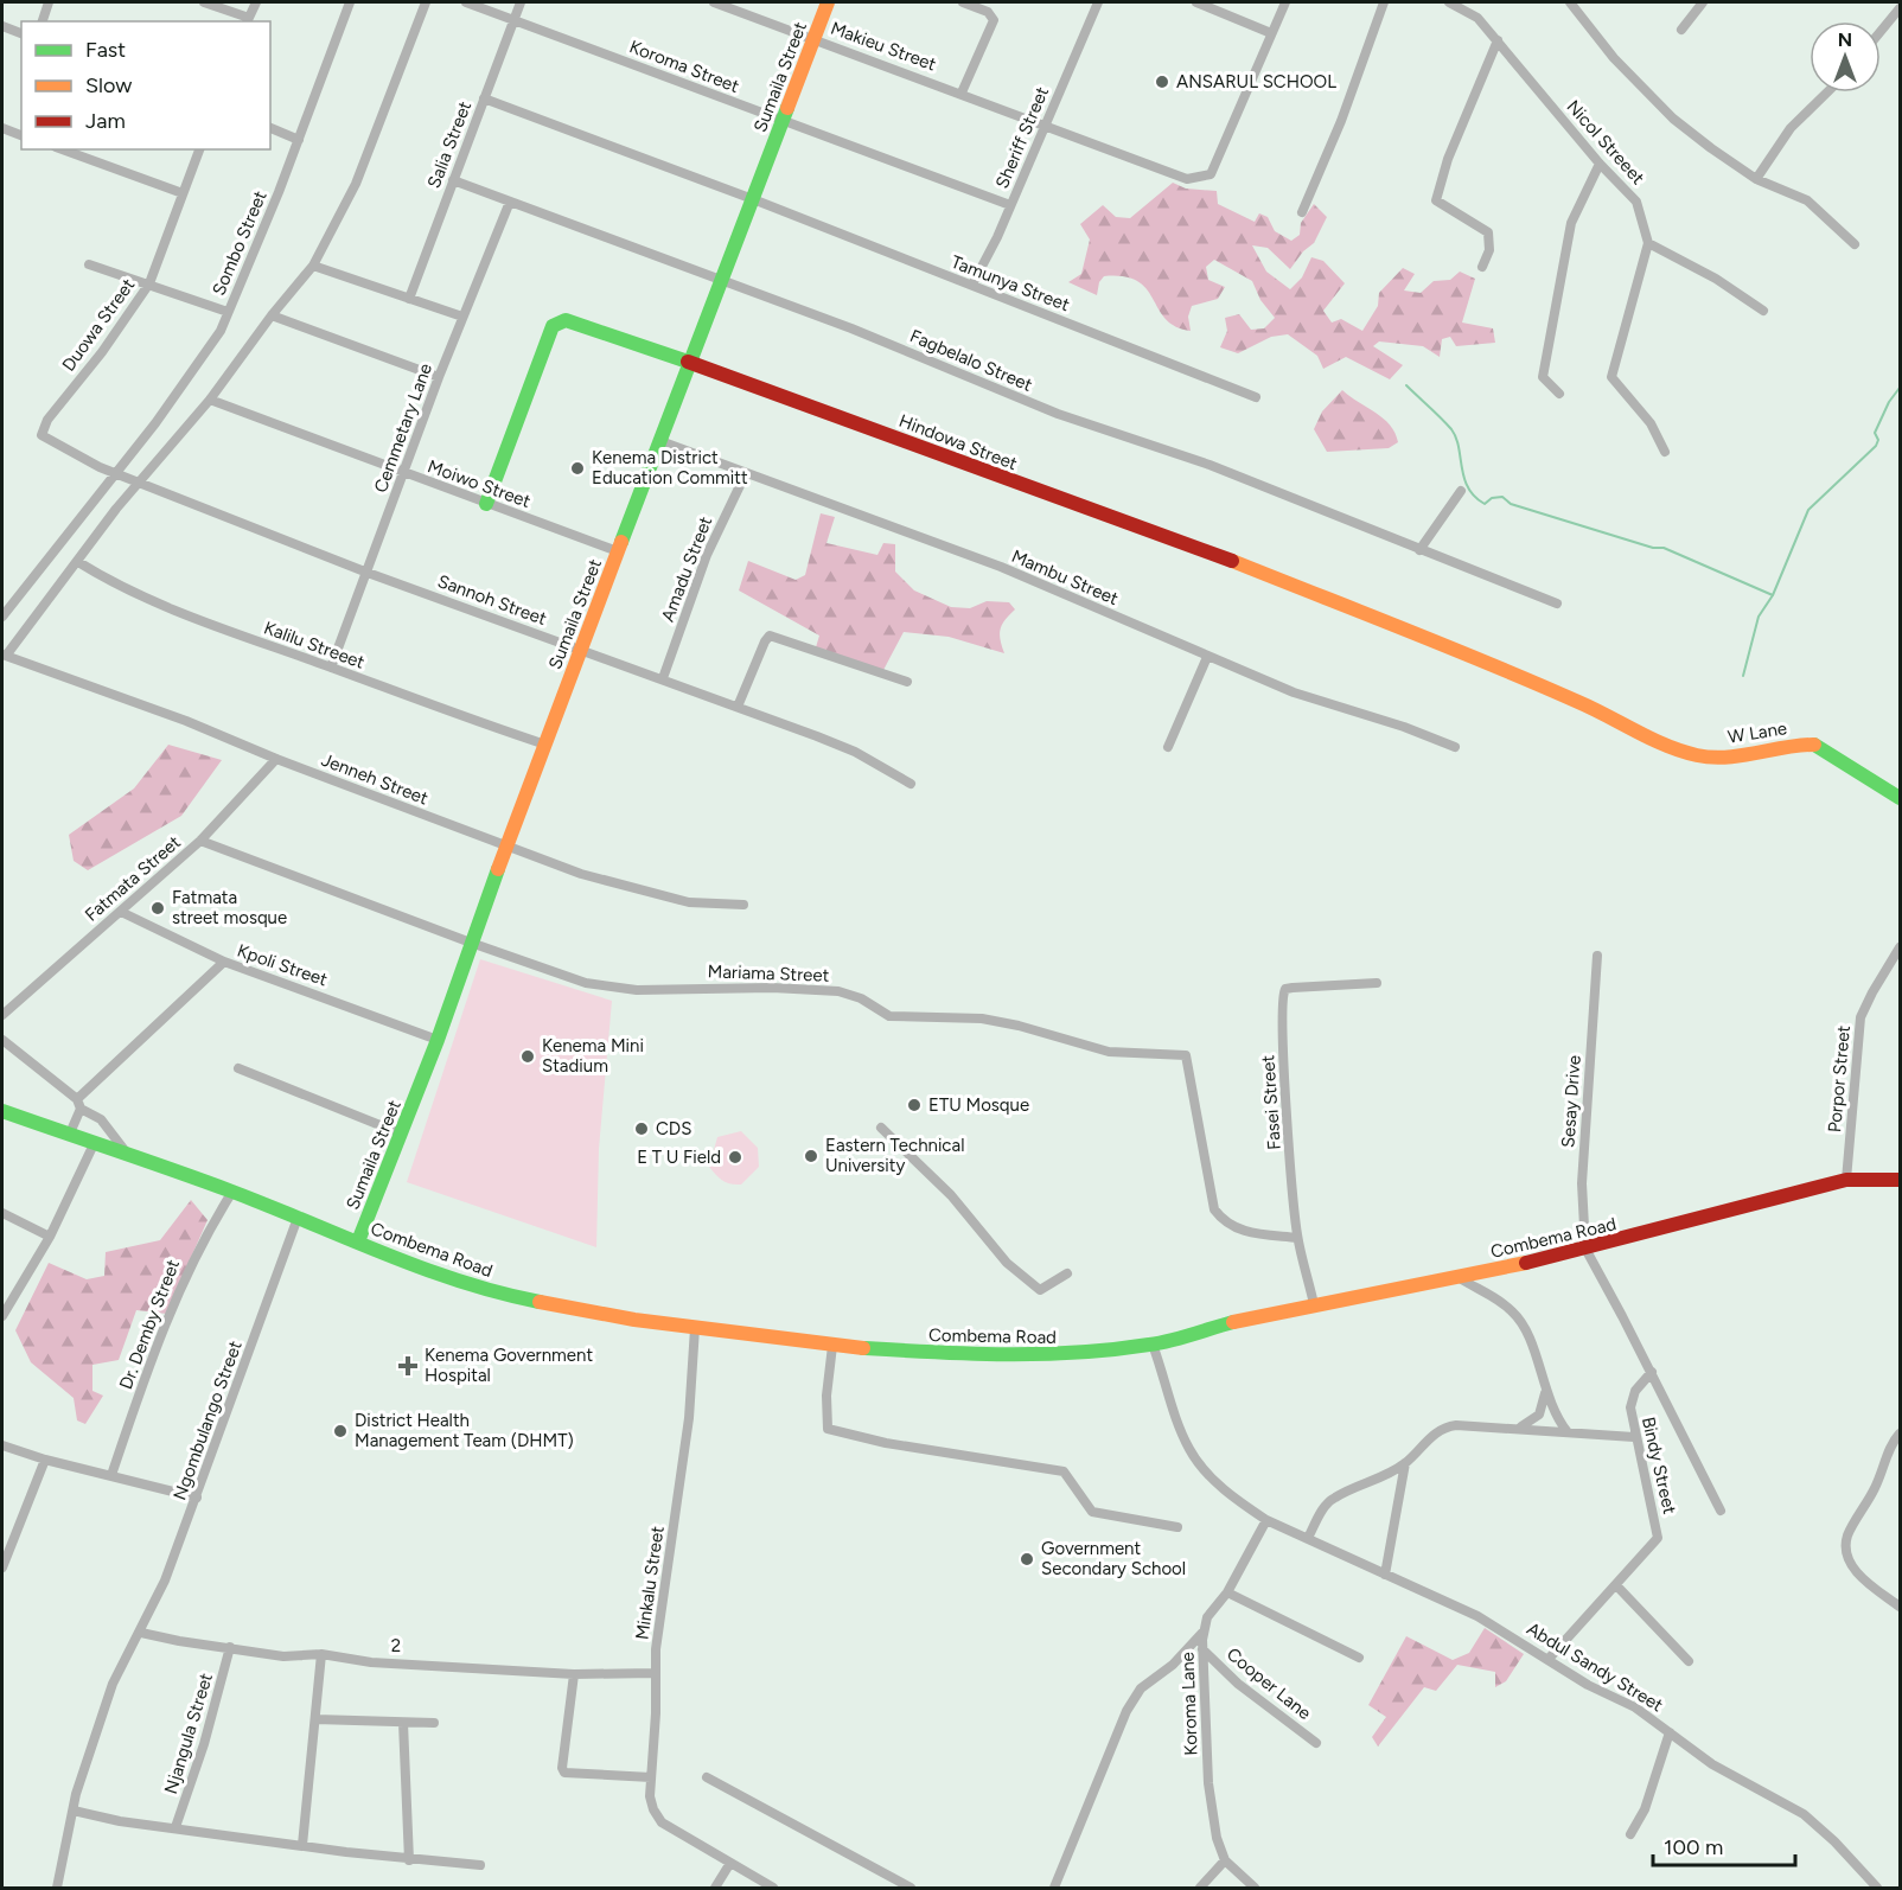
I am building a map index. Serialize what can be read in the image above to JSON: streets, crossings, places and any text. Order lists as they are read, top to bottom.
{
  "streets": {
    "street": [
      "Makieu Street",
      "Koroma Street",
      "Sumaila Street",
      "Sheriff Street",
      "Nicol Streeet",
      "Salia Street",
      "Sombo Street",
      "Tamunya Street",
      "Duowa Street",
      "Fagbelalo Street",
      "Cemmetary Lane",
      "Hindowa Street",
      "Moiwo Street",
      "Amadu Street",
      "Mambu Street",
      "Sannoh Street",
      "Kalilu Streeet",
      "W Lane",
      "Jenneh Street",
      "Fatmata Street",
      "Kpoli Street",
      "Mariama Street",
      "Porpor Street",
      "Sesay Drive",
      "Fasei Street",
      "Combema Road",
      "Dr. Demby Street",
      "Ngombulango Street",
      "Bindy Street",
      "Minkalu Street",
      "2",
      "Abdul Sandy Street",
      "Cooper Lane",
      "Koroma Lane",
      "Njangula Street"
    ]
  },
  "crossings": [
    ["Makieu Street", "Sumaila Street"],
    ["Makieu Street", "Sheriff Street"],
    ["Koroma Street", "Sumaila Street"],
    ["Koroma Street", "Sheriff Street"],
    ["Koroma Street", "Salia Street"],
    ["Sumaila Street", "Tamunya Street"],
    ["Sumaila Street", "Fagbelalo Street"],
    ["Sumaila Street", "Hindowa Street"],
    ["Sumaila Street", "Moiwo Street"],
    ["Sumaila Street", "Mambu Street"],
    ["Sumaila Street", "Sannoh Street"],
    ["Sumaila Street", "Kalilu Streeet"],
    ["Sumaila Street", "Jenneh Street"],
    ["Sumaila Street", "Kpoli Street"],
    ["Sumaila Street", "Mariama Street"],
    ["Sumaila Street", "Combema Road"],
    ["Sheriff Street", "Tamunya Street"],
    ["Salia Street", "Tamunya Street"],
    ["Salia Street", "Fagbelalo Street"],
    ["Sombo Street", "Duowa Street"],
    ["Sombo Street", "Sannoh Street"],
    ["Duowa Street", "Sannoh Street"],
    ["Fagbelalo Street", "Cemmetary Lane"],
    ["Cemmetary Lane", "Moiwo Street"],
    ["Cemmetary Lane", "Sannoh Street"],
    ["Cemmetary Lane", "Kalilu Streeet"],
    ["Hindowa Street", "Moiwo Street"],
    ["Hindowa Street", "W Lane"],
    ["Amadu Street", "Mambu Street"],
    ["Amadu Street", "Sannoh Street"],
    ["Jenneh Street", "Fatmata Street"],
    ["Fatmata Street", "Kpoli Street"],
    ["Fatmata Street", "Mariama Street"],
    ["Mariama Street", "Fasei Street"],
    ["Porpor Street", "Combema Road"],
    ["Sesay Drive", "Combema Road"],
    ["Sesay Drive", "Bindy Street"],
    ["Fasei Street", "Combema Road"],
    ["Combema Road", "Dr. Demby Street"],
    ["Combema Road", "Ngombulango Street"],
    ["Combema Road", "Bindy Street"],
    ["Combema Road", "Minkalu Street"],
    ["Combema Road", "Abdul Sandy Street"],
    ["Ngombulango Street", "2"],
    ["Bindy Street", "Abdul Sandy Street"],
    ["Minkalu Street", "2"],
    ["2", "Njangula Street"],
    ["Abdul Sandy Street", "Koroma Lane"],
    ["Cooper Lane", "Koroma Lane"]
  ],
  "places": {
    "other": [
      "ANSARUL SCHOOL",
      "Kenema District Education Committ",
      "Fatmata street mosque",
      "Kenema Mini Stadium",
      "ETU Mosque",
      "CDS",
      "Eastern Technical University",
      "E T U Field",
      "District Health Management Team (DHMT)",
      "Government Secondary School"
    ],
    "health": ["Kenema Government Hospital"]
  },
  "legend": ["Fast", "Slow", "Jam"],
  "scale_bar": "100 m",
  "north": "top"
}
